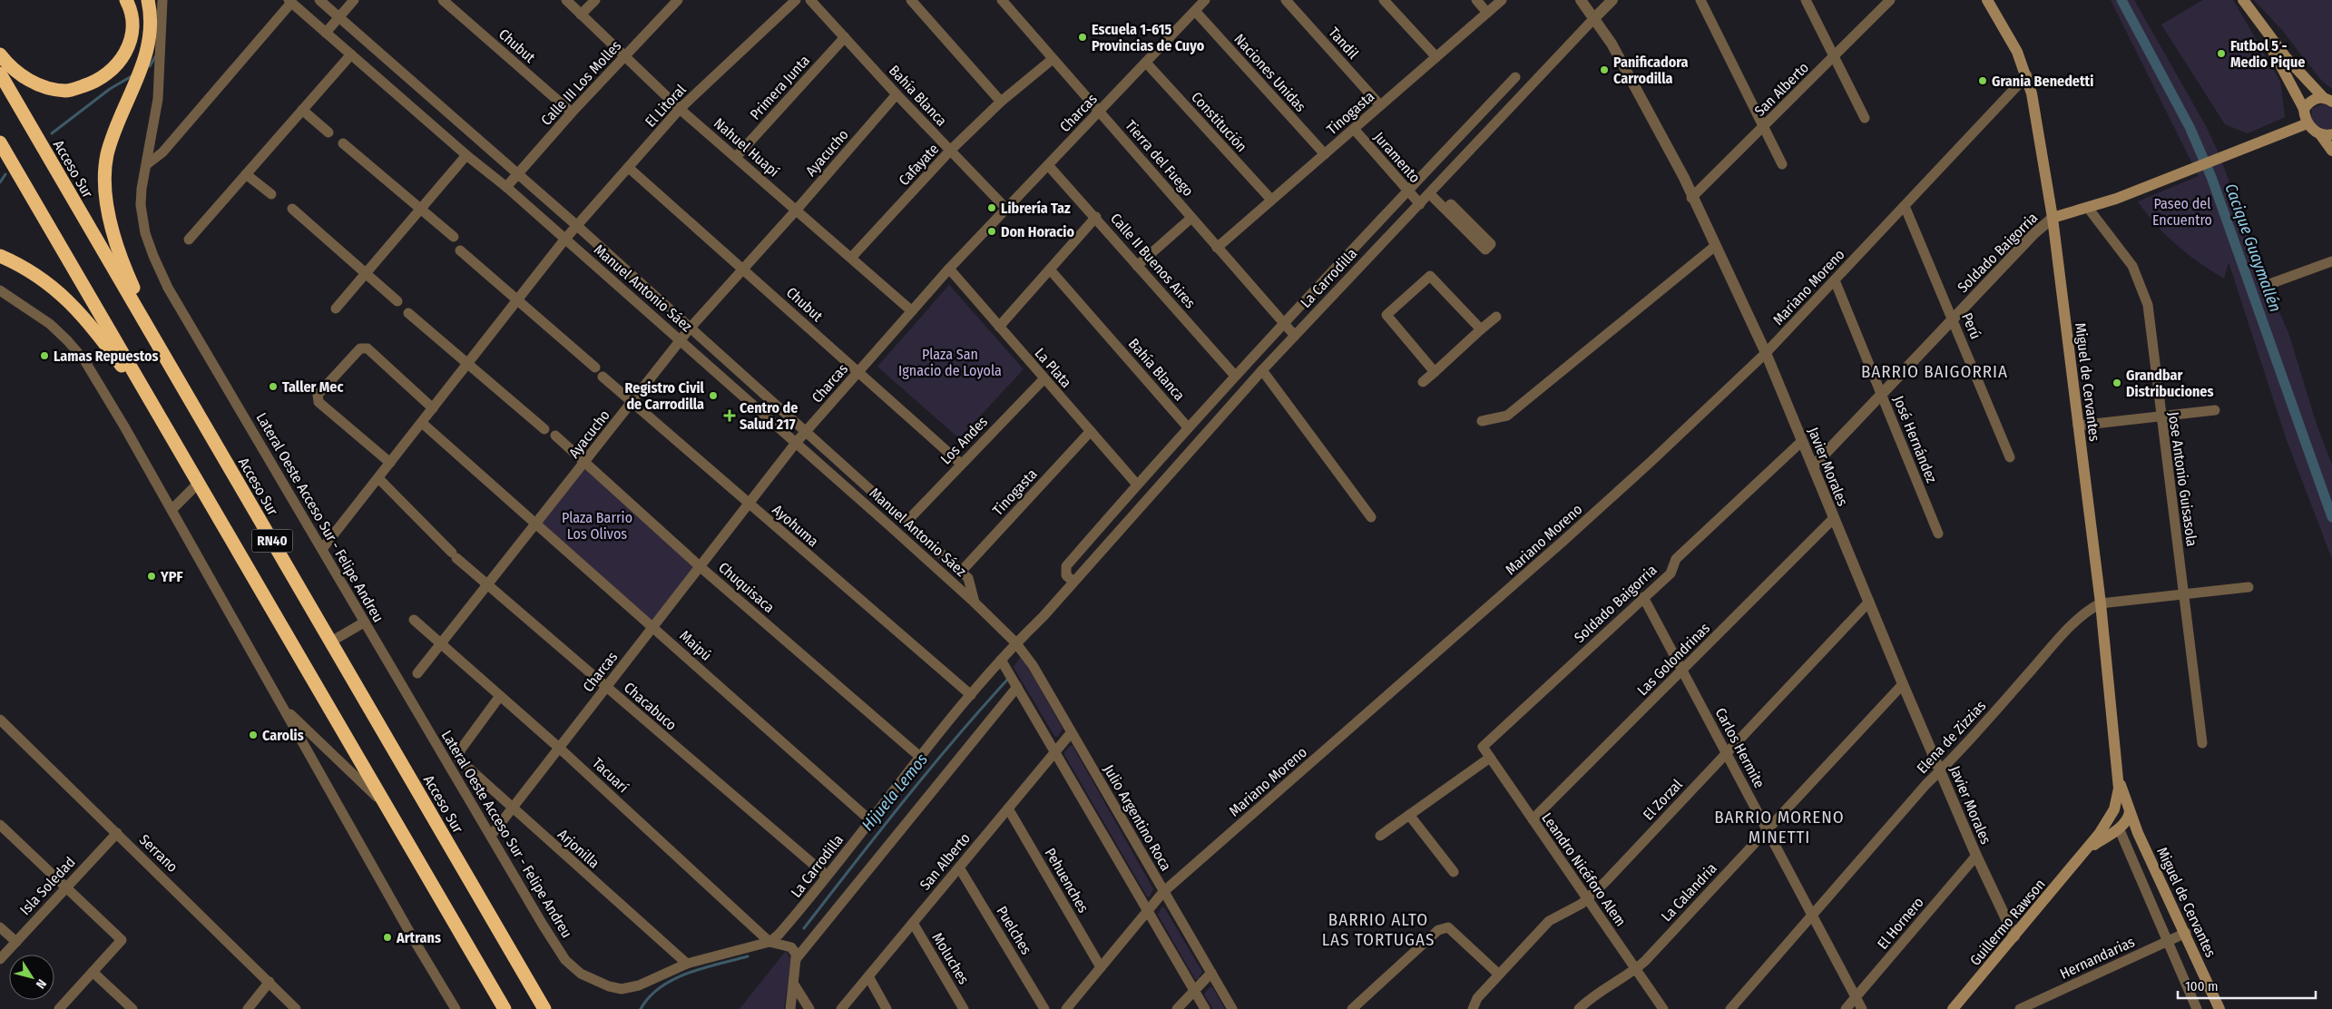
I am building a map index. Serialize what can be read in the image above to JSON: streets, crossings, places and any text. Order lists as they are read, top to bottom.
{
  "streets": {
    "highway": ["Acceso Sur", "RN40"],
    "main road": ["Soldado Baigorria", "Miguel de Cervantes", "Guillermo Rawson"],
    "street": [
      "Tandil",
      "Chubut",
      "Naciones Unidas",
      "Calle III Los Molles",
      "Primera Junta",
      "San Alberto",
      "Bahía Blanca",
      "El Litoral",
      "Charcas",
      "Tinogasta",
      "Constitución",
      "Nahuel Huapí",
      "Ayacucho",
      "Juramento",
      "Tierra del Fuego",
      "Cafayate",
      "Calle II Buenos Aires",
      "La Carrodilla",
      "Mariano Moreno",
      "Manuel Antonio Sáez",
      "Perú",
      "La Plata",
      "José Hernández",
      "Los Andes",
      "Javier Morales",
      "Jose Antonio Guisasola",
      "Lateral Oeste Acceso Sur - Felipe Andreu",
      "Ayohuma",
      "Chuquisaca",
      "Maipú",
      "Las Golondrinas",
      "Chacabuco",
      "Elena de Zizzias",
      "Carlos Hermite",
      "Tacuarí",
      "El Zorzal",
      "Julio Argentino Roca",
      "Arjonilla",
      "Serrano",
      "Leandro Nicéforo Alem",
      "Pehuenches",
      "Isla Soledad",
      "La Calandria",
      "El Hornero",
      "Puelches",
      "Hernandarias",
      "Moluches"
    ]
  },
  "crossings": [
    ["Tandil", "Tinogasta"],
    ["Chubut", "Calle III Los Molles"],
    ["Chubut", "El Litoral"],
    ["Chubut", "Charcas"],
    ["Chubut", "Ayacucho"],
    ["Chubut", "Los Andes"],
    ["Naciones Unidas", "Charcas"],
    ["Naciones Unidas", "Tinogasta"],
    ["Calle III Los Molles", "Nahuel Huapí"],
    ["Calle III Los Molles", "Manuel Antonio Sáez"],
    ["Primera Junta", "Bahía Blanca"],
    ["Primera Junta", "Nahuel Huapí"],
    ["San Alberto", "Javier Morales"],
    ["San Alberto", "Julio Argentino Roca"],
    ["San Alberto", "Pehuenches"],
    ["San Alberto", "Puelches"],
    ["San Alberto", "Moluches"],
    ["Bahía Blanca", "Charcas"],
    ["Bahía Blanca", "Ayacucho"],
    ["Bahía Blanca", "Cafayate"],
    ["Bahía Blanca", "La Carrodilla"],
    ["El Litoral", "Nahuel Huapí"],
    ["El Litoral", "Manuel Antonio Sáez"],
    ["El Litoral", "Lateral Oeste Acceso Sur - Felipe Andreu"],
    ["El Litoral", "Maipú"],
    ["El Litoral", "Chacabuco"],
    ["Charcas", "Constitución"],
    ["Charcas", "Nahuel Huapí"],
    ["Charcas", "Tierra del Fuego"],
    ["Charcas", "Calle II Buenos Aires"],
    ["Charcas", "Manuel Antonio Sáez"],
    ["Charcas", "La Plata"],
    ["Charcas", "Lateral Oeste Acceso Sur - Felipe Andreu"],
    ["Charcas", "Ayohuma"],
    ["Charcas", "Chuquisaca"],
    ["Charcas", "Maipú"],
    ["Charcas", "Chacabuco"],
    ["Charcas", "Tacuarí"],
    ["Charcas", "Arjonilla"],
    ["Tinogasta", "Constitución"],
    ["Tinogasta", "Juramento"],
    ["Tinogasta", "Tierra del Fuego"],
    ["Tinogasta", "Manuel Antonio Sáez"],
    ["Tinogasta", "La Plata"],
    ["Nahuel Huapí", "Ayacucho"],
    ["Nahuel Huapí", "Cafayate"],
    ["Ayacucho", "Manuel Antonio Sáez"],
    ["Ayacucho", "Ayohuma"],
    ["Ayacucho", "Chuquisaca"],
    ["Ayacucho", "Maipú"],
    ["Ayacucho", "Chacabuco"],
    ["Ayacucho", "Tacuarí"],
    ["Juramento", "La Carrodilla"],
    ["Tierra del Fuego", "Cafayate"],
    ["Tierra del Fuego", "La Carrodilla"],
    ["Soldado Baigorria", "Perú"],
    ["Soldado Baigorria", "Miguel de Cervantes"],
    ["Soldado Baigorria", "José Hernández"],
    ["Soldado Baigorria", "Javier Morales"],
    ["Soldado Baigorria", "Jose Antonio Guisasola"],
    ["Soldado Baigorria", "Carlos Hermite"],
    ["Soldado Baigorria", "Leandro Nicéforo Alem"],
    ["Calle II Buenos Aires", "La Carrodilla"],
    ["La Carrodilla", "Manuel Antonio Sáez"],
    ["La Carrodilla", "La Plata"],
    ["La Carrodilla", "Javier Morales"],
    ["La Carrodilla", "Ayohuma"],
    ["La Carrodilla", "Chuquisaca"],
    ["La Carrodilla", "Maipú"],
    ["La Carrodilla", "Chacabuco"],
    ["La Carrodilla", "Tacuarí"],
    ["La Carrodilla", "Julio Argentino Roca"],
    ["Mariano Moreno", "Perú"],
    ["Mariano Moreno", "Miguel de Cervantes"],
    ["Mariano Moreno", "José Hernández"],
    ["Mariano Moreno", "Javier Morales"],
    ["Mariano Moreno", "Julio Argentino Roca"],
    ["Mariano Moreno", "Pehuenches"],
    ["Manuel Antonio Sáez", "Los Andes"],
    ["Manuel Antonio Sáez", "Julio Argentino Roca"],
    ["La Plata", "Los Andes"],
    ["Miguel de Cervantes", "Elena de Zizzias"],
    ["Miguel de Cervantes", "Guillermo Rawson"],
    ["Miguel de Cervantes", "Hernandarias"],
    ["Javier Morales", "Las Golondrinas"],
    ["Javier Morales", "Elena de Zizzias"],
    ["Javier Morales", "El Zorzal"],
    ["Javier Morales", "La Calandria"],
    ["Javier Morales", "Guillermo Rawson"],
    ["Javier Morales", "El Hornero"],
    ["Jose Antonio Guisasola", "Elena de Zizzias"],
    ["Lateral Oeste Acceso Sur - Felipe Andreu", "Arjonilla"],
    ["Las Golondrinas", "Carlos Hermite"],
    ["Las Golondrinas", "Leandro Nicéforo Alem"],
    ["Elena de Zizzias", "Carlos Hermite"],
    ["Carlos Hermite", "El Zorzal"],
    ["Carlos Hermite", "La Calandria"],
    ["Carlos Hermite", "El Hornero"],
    ["Tacuarí", "Arjonilla"],
    ["El Zorzal", "Leandro Nicéforo Alem"],
    ["Serrano", "Isla Soledad"],
    ["Leandro Nicéforo Alem", "La Calandria"]
  ],
  "districts": ["BARRIO BAIGORRIA", "BARRIO MORENO MINETTI", "BARRIO ALTO LAS TORTUGAS"],
  "water": ["Cacique Guaymallén", "Hijuela Lemos"],
  "parks": ["Paseo del Encuentro", "Plaza San Ignacio de Loyola", "Plaza Barrio Los Olivos"],
  "places": {
    "other": [
      "Escuela 1-615 Provincias de Cuyo",
      "Futbol 5 - Medio Pique",
      "Panificadora Carrodilla",
      "Grania Benedetti",
      "Librería Taz",
      "Don Horacio",
      "Lamas Repuestos",
      "Grandbar Distribuciones",
      "Taller Mec",
      "Registro Civil de Carrodilla",
      "YPF",
      "Carolis",
      "Artrans"
    ],
    "health": ["Centro de Salud 217"]
  },
  "scale_bar": "100 m",
  "north": "bottom right"
}
